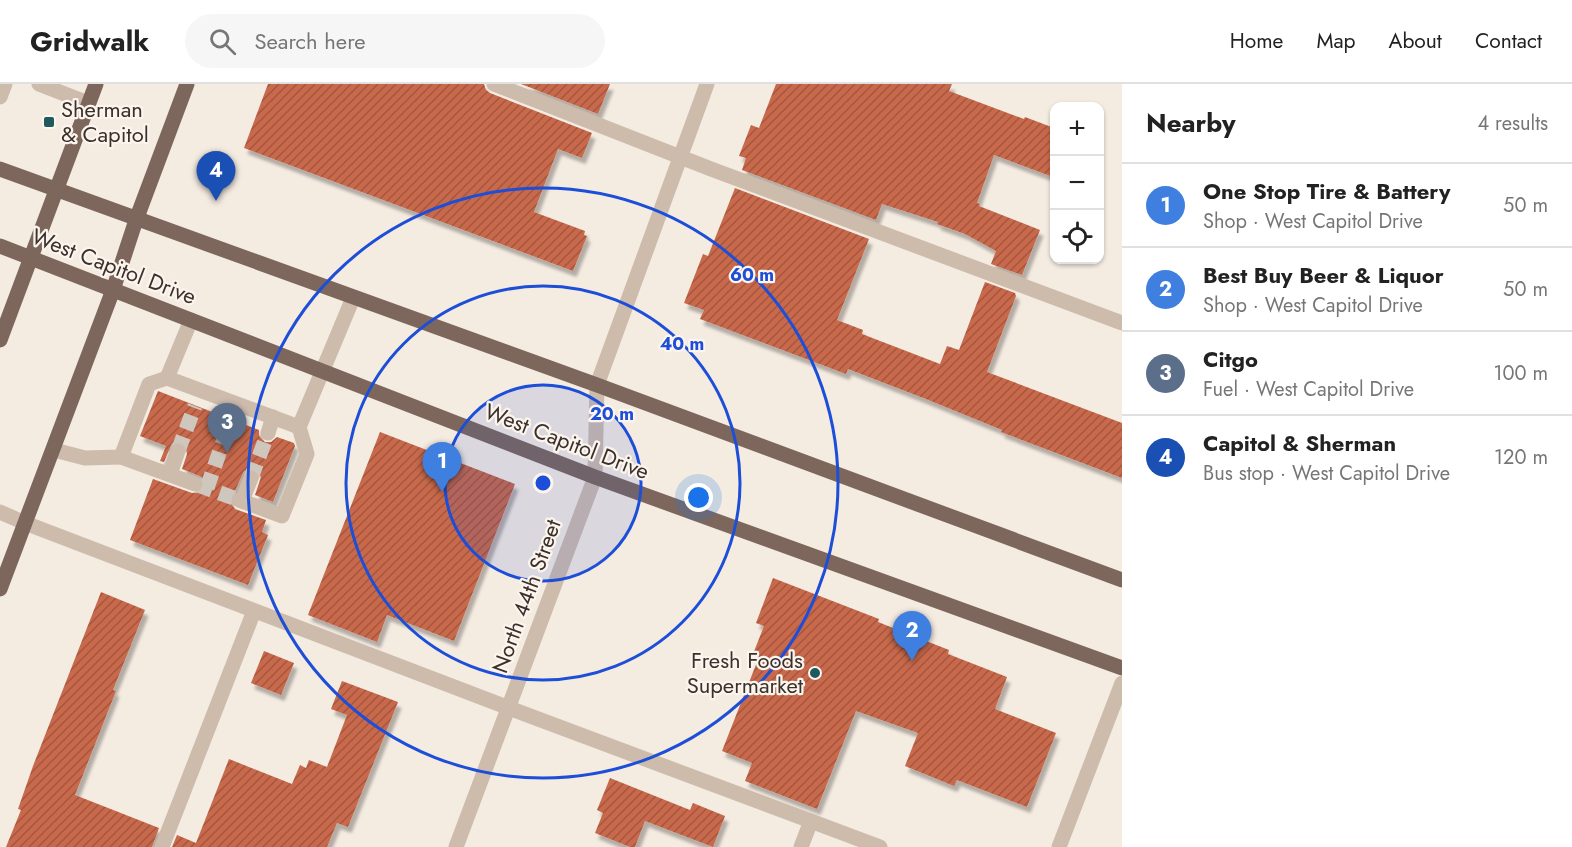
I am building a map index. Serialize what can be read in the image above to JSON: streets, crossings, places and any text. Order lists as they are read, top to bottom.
{
  "streets": {
    "main road": ["West Capitol Drive"],
    "street": ["North 44th Street"]
  },
  "crossings": [
    ["West Capitol Drive", "North 44th Street"]
  ],
  "places": {
    "transit": ["Sherman & Capitol"],
    "other": ["Fresh Foods Supermarket"]
  },
  "page": {
    "header": "Gridwalk",
    "search": "Search here",
    "nav": [
      "Home",
      "Map",
      "About",
      "Contact"
    ],
    "heading": ["Nearby", "4 results"],
    "map_buttons": ["+", "−"],
    "pins": [
      "4",
      "3",
      "1",
      "2"
    ],
    "list": [
      {
        "mark": "1",
        "name": "One Stop Tire & Battery",
        "note": "Shop · West Capitol Drive",
        "value": "50 m"
      },
      {
        "mark": "2",
        "name": "Best Buy Beer & Liquor",
        "note": "Shop · West Capitol Drive",
        "value": "50 m"
      },
      {
        "mark": "3",
        "name": "Citgo",
        "note": "Fuel · West Capitol Drive",
        "value": "100 m"
      },
      {
        "mark": "4",
        "name": "Capitol & Sherman",
        "note": "Bus stop · West Capitol Drive",
        "value": "120 m"
      }
    ]
  },
  "rings": ["60 m", "40 m", "20 m"]
}
